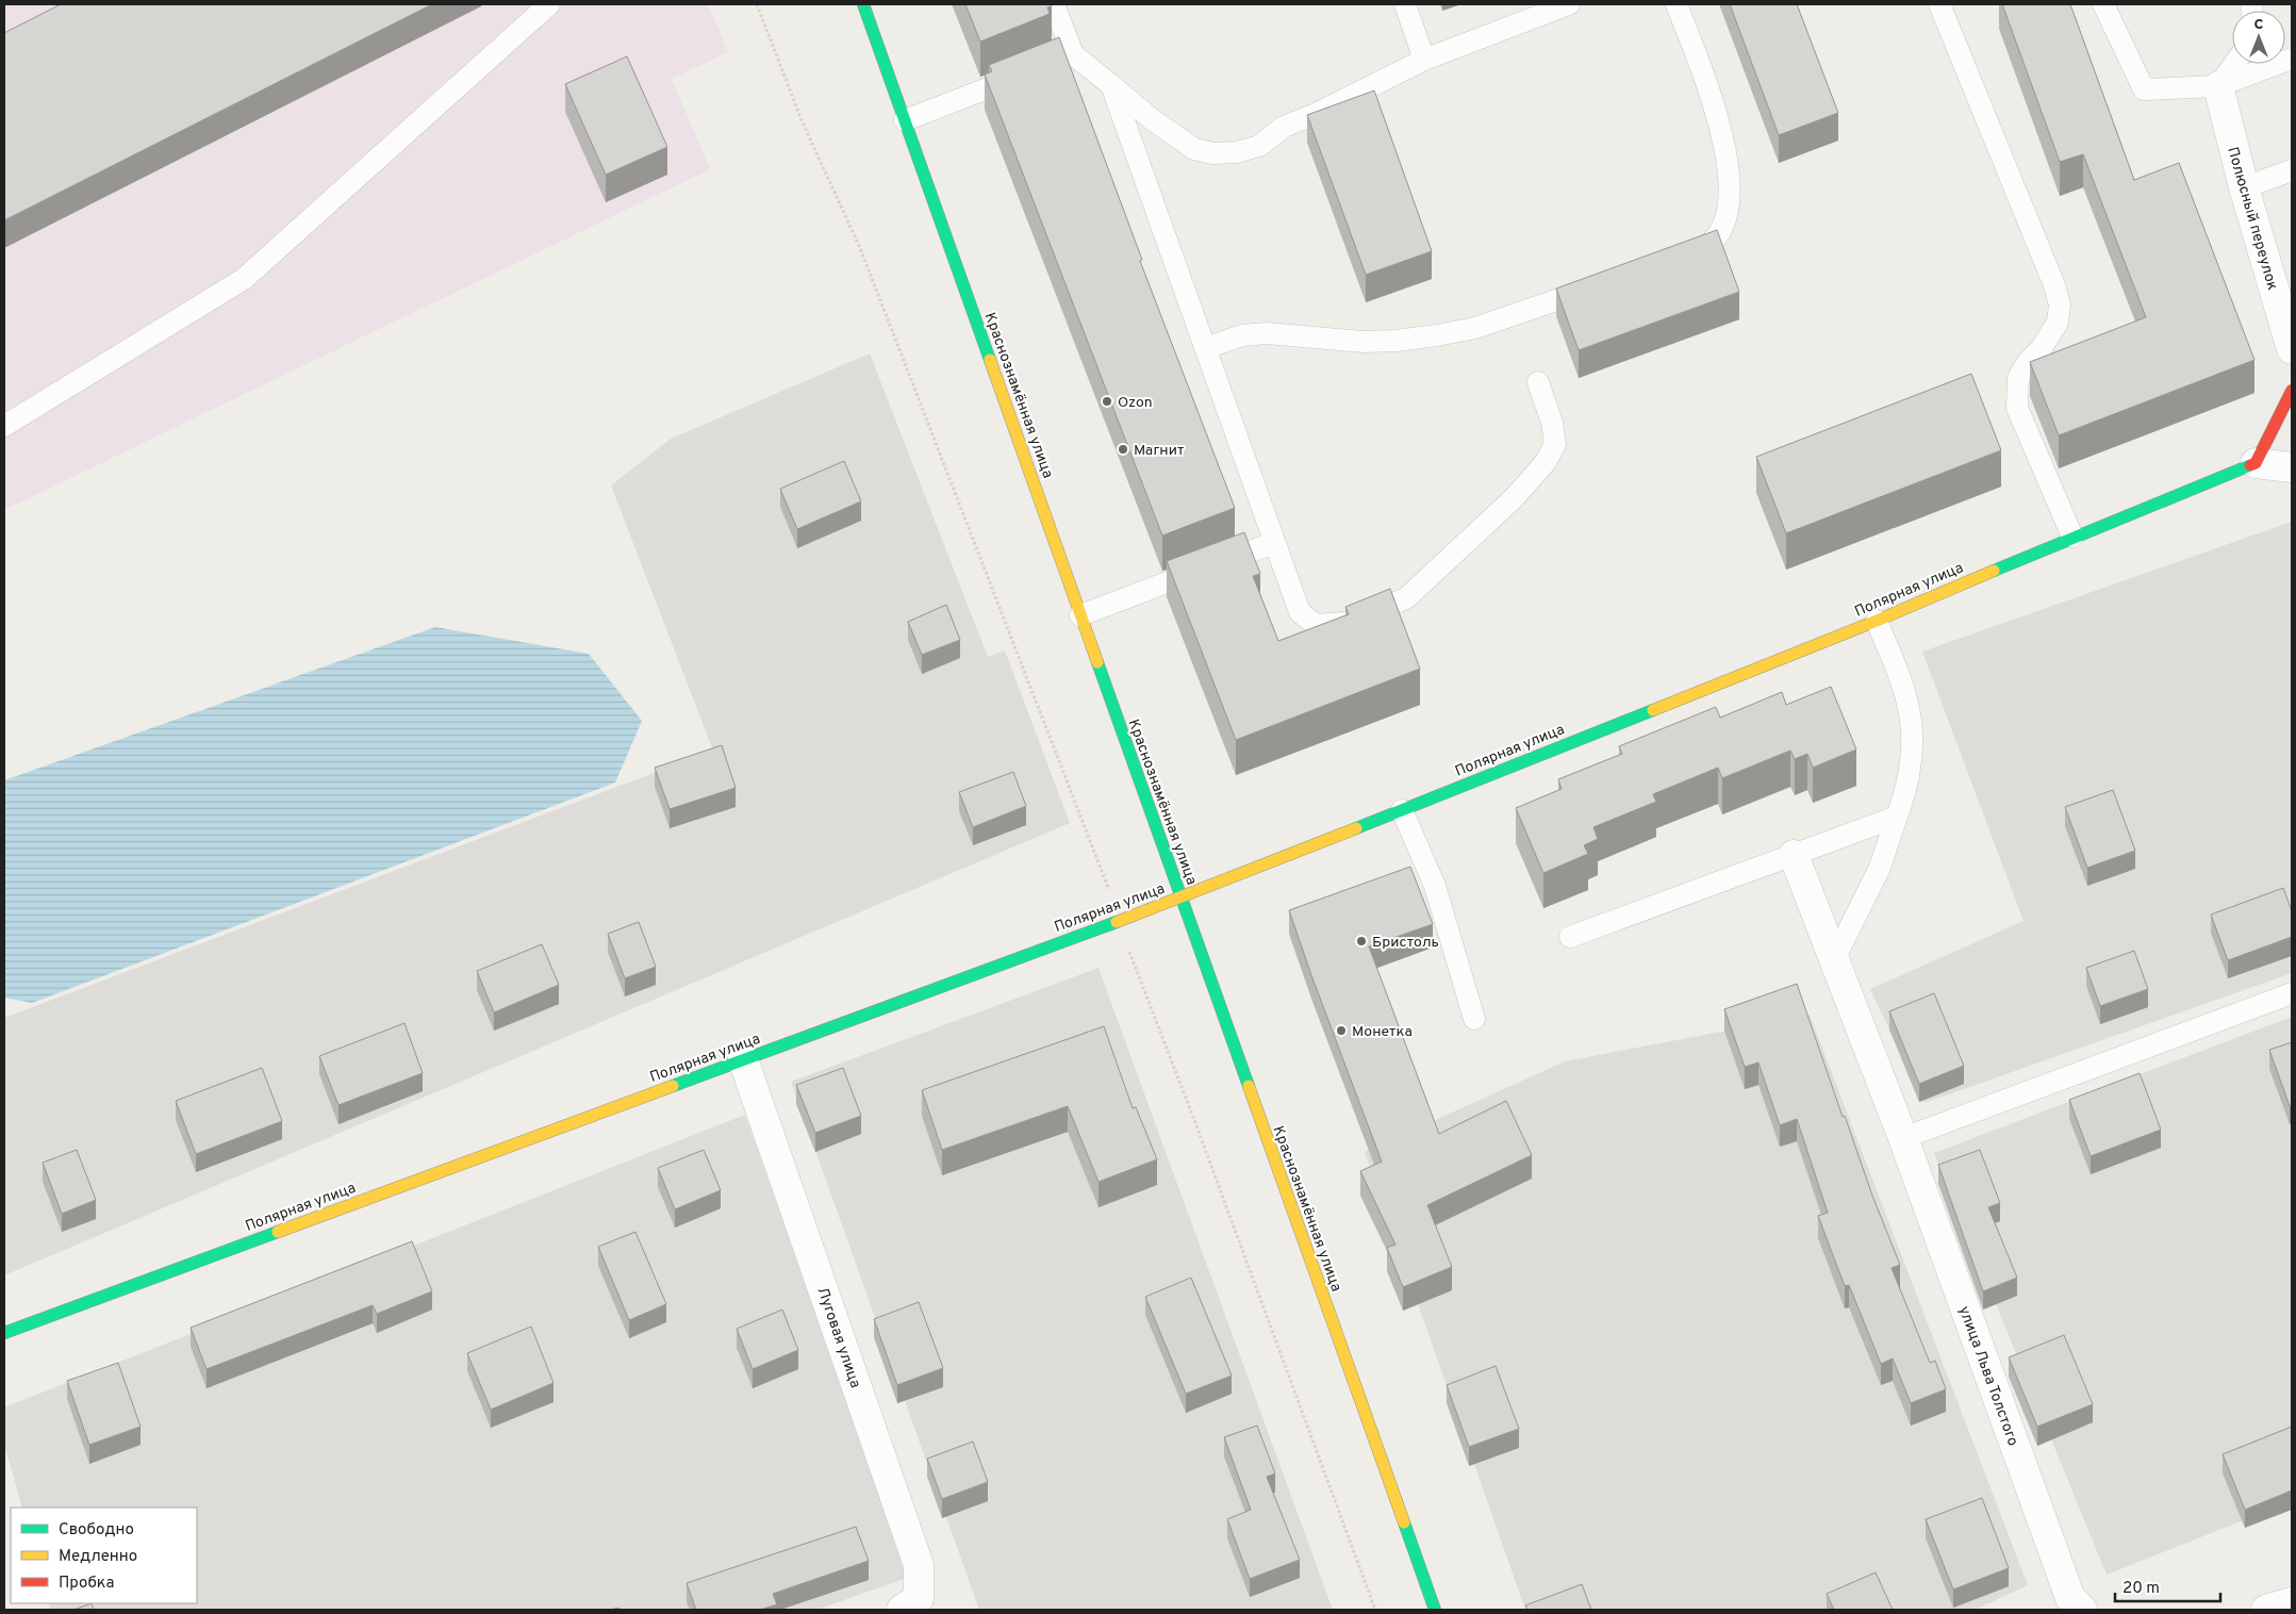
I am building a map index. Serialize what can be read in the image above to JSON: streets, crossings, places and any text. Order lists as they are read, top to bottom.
{
  "streets": {
    "street": [
      "Полюсный переулок",
      "Краснознамённая улица",
      "Полярная улица",
      "Луговая улица",
      "улица Льва Толстого"
    ]
  },
  "crossings": [
    ["Краснознамённая улица", "Полярная улица"],
    ["Полярная улица", "Луговая улица"]
  ],
  "places": [
    "Ozon",
    "Магнит",
    "Бристоль",
    "Монетка"
  ],
  "legend": ["Свободно", "Медленно", "Пробка"],
  "scale_bar": "20 m",
  "north": "top"
}
